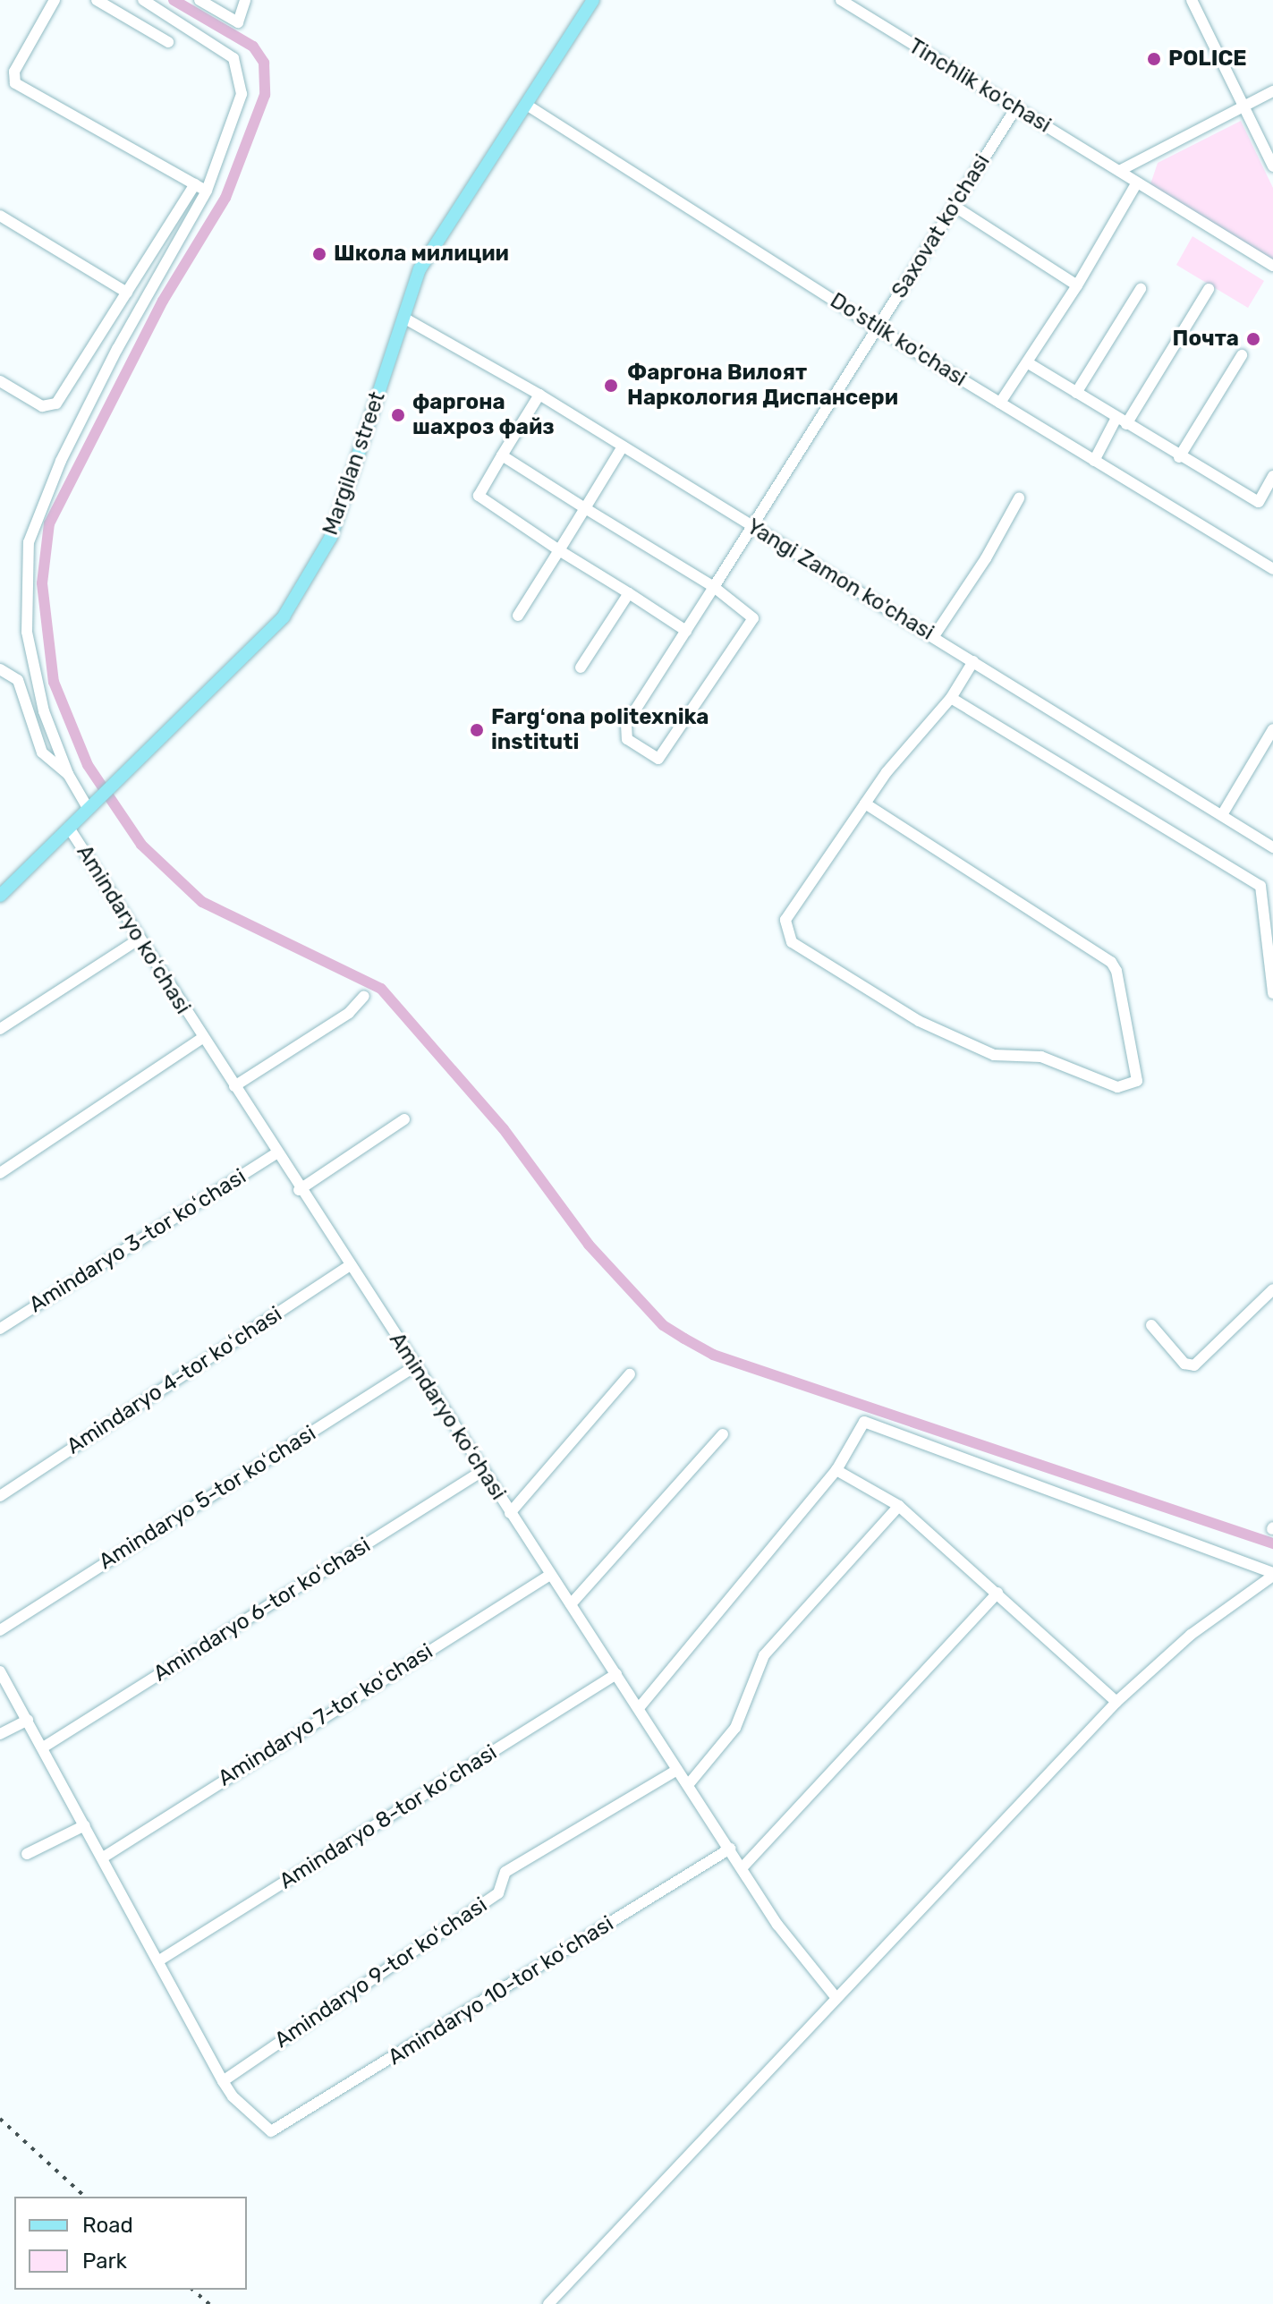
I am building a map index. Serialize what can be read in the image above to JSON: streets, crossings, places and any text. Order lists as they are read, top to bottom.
{
  "streets": {
    "main road": ["Margilan street"],
    "street": [
      "Tinchlik ko'chasi",
      "Saxovat ko'chasi",
      "Do'stlik ko'chasi",
      "Yangi Zamon ko'chasi",
      "Amindaryo koʻchasi",
      "Amindaryo 3-tor koʻchasi",
      "Amindaryo 4-tor koʻchasi",
      "Amindaryo 5-tor koʻchasi",
      "Amindaryo 6-tor koʻchasi",
      "Amindaryo 7-tor koʻchasi",
      "Amindaryo 8-tor koʻchasi",
      "Amindaryo 9-tor koʻchasi",
      "Amindaryo 10-tor koʻchasi"
    ]
  },
  "crossings": [
    ["Tinchlik ko'chasi", "Saxovat ko'chasi"],
    ["Saxovat ko'chasi", "Do'stlik ko'chasi"],
    ["Saxovat ko'chasi", "Yangi Zamon ko'chasi"],
    ["Do'stlik ko'chasi", "Margilan street"],
    ["Margilan street", "Yangi Zamon ko'chasi"],
    ["Margilan street", "Amindaryo koʻchasi"],
    ["Amindaryo koʻchasi", "Amindaryo 3-tor koʻchasi"],
    ["Amindaryo koʻchasi", "Amindaryo 4-tor koʻchasi"],
    ["Amindaryo koʻchasi", "Amindaryo 5-tor koʻchasi"],
    ["Amindaryo koʻchasi", "Amindaryo 6-tor koʻchasi"],
    ["Amindaryo koʻchasi", "Amindaryo 7-tor koʻchasi"],
    ["Amindaryo koʻchasi", "Amindaryo 8-tor koʻchasi"],
    ["Amindaryo koʻchasi", "Amindaryo 9-tor koʻchasi"],
    ["Amindaryo koʻchasi", "Amindaryo 10-tor koʻchasi"],
    ["Amindaryo 9-tor koʻchasi", "Amindaryo 10-tor koʻchasi"]
  ],
  "places": [
    "POLICE",
    "Школа милиции",
    "Почта",
    "Фаргона Вилоят Наркология Диспансери",
    "фаргона шахроз файз",
    "Fargʻona politexnika instituti"
  ],
  "legend": ["Road", "Park"]
}
